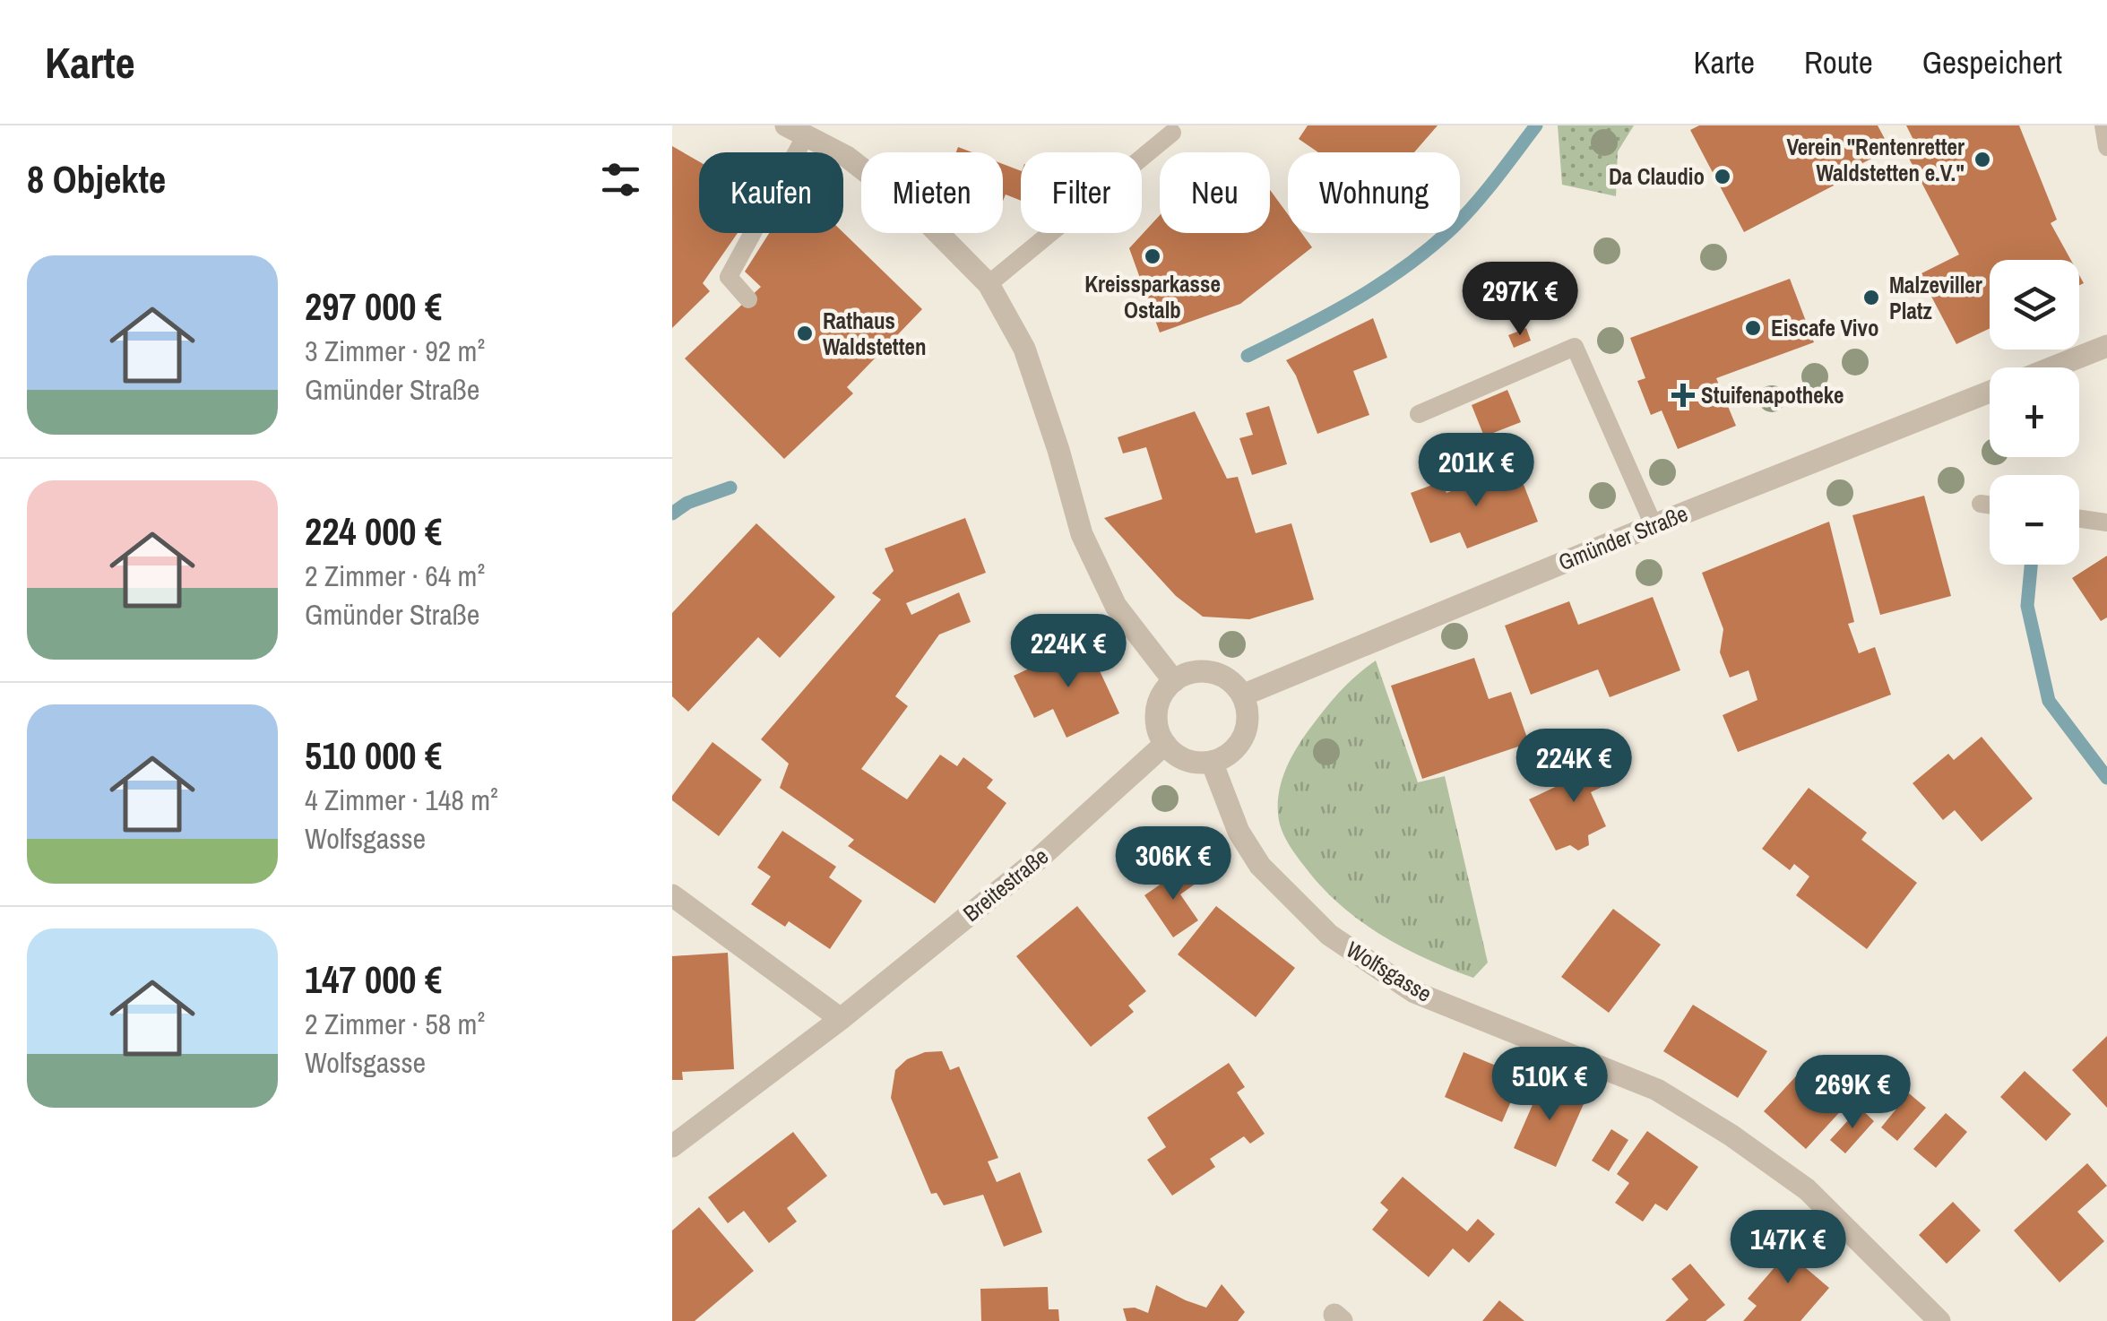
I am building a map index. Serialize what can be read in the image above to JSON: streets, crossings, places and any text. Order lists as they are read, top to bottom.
{
  "streets": {
    "street": ["Gmünder Straße", "Breitestraße", "Wolfsgasse"]
  },
  "crossings": [
    ["Gmünder Straße", "Breitestraße"],
    ["Gmünder Straße", "Wolfsgasse"],
    ["Breitestraße", "Wolfsgasse"]
  ],
  "places": {
    "other": [
      "Verein \"Rentenretter Waldstetten e.V.\"",
      "Da Claudio",
      "Kreissparkasse Ostalb",
      "Malzeviller Platz",
      "Eiscafe Vivo",
      "Rathaus Waldstetten"
    ],
    "health": ["Stuifenapotheke"]
  },
  "page": {
    "header": "Karte",
    "nav": ["Karte", "Route", "Gespeichert"],
    "heading": "8 Objekte",
    "chip": [
      "Kaufen",
      "Mieten",
      "Filter",
      "Neu",
      "Wohnung"
    ],
    "list": [
      {
        "name": "297 000 €",
        "note": "3 Zimmer · 92 m² · Gmünder Straße"
      },
      {
        "name": "224 000 €",
        "note": "2 Zimmer · 64 m² · Gmünder Straße"
      },
      {
        "name": "510 000 €",
        "note": "4 Zimmer · 148 m² · Wolfsgasse"
      },
      {
        "name": "147 000 €",
        "note": "2 Zimmer · 58 m² · Wolfsgasse"
      }
    ],
    "map_buttons": ["+", "−"],
    "price": [
      "297K €",
      "201K €",
      "224K €",
      "224K €",
      "306K €",
      "510K €",
      "269K €",
      "147K €"
    ]
  }
}
